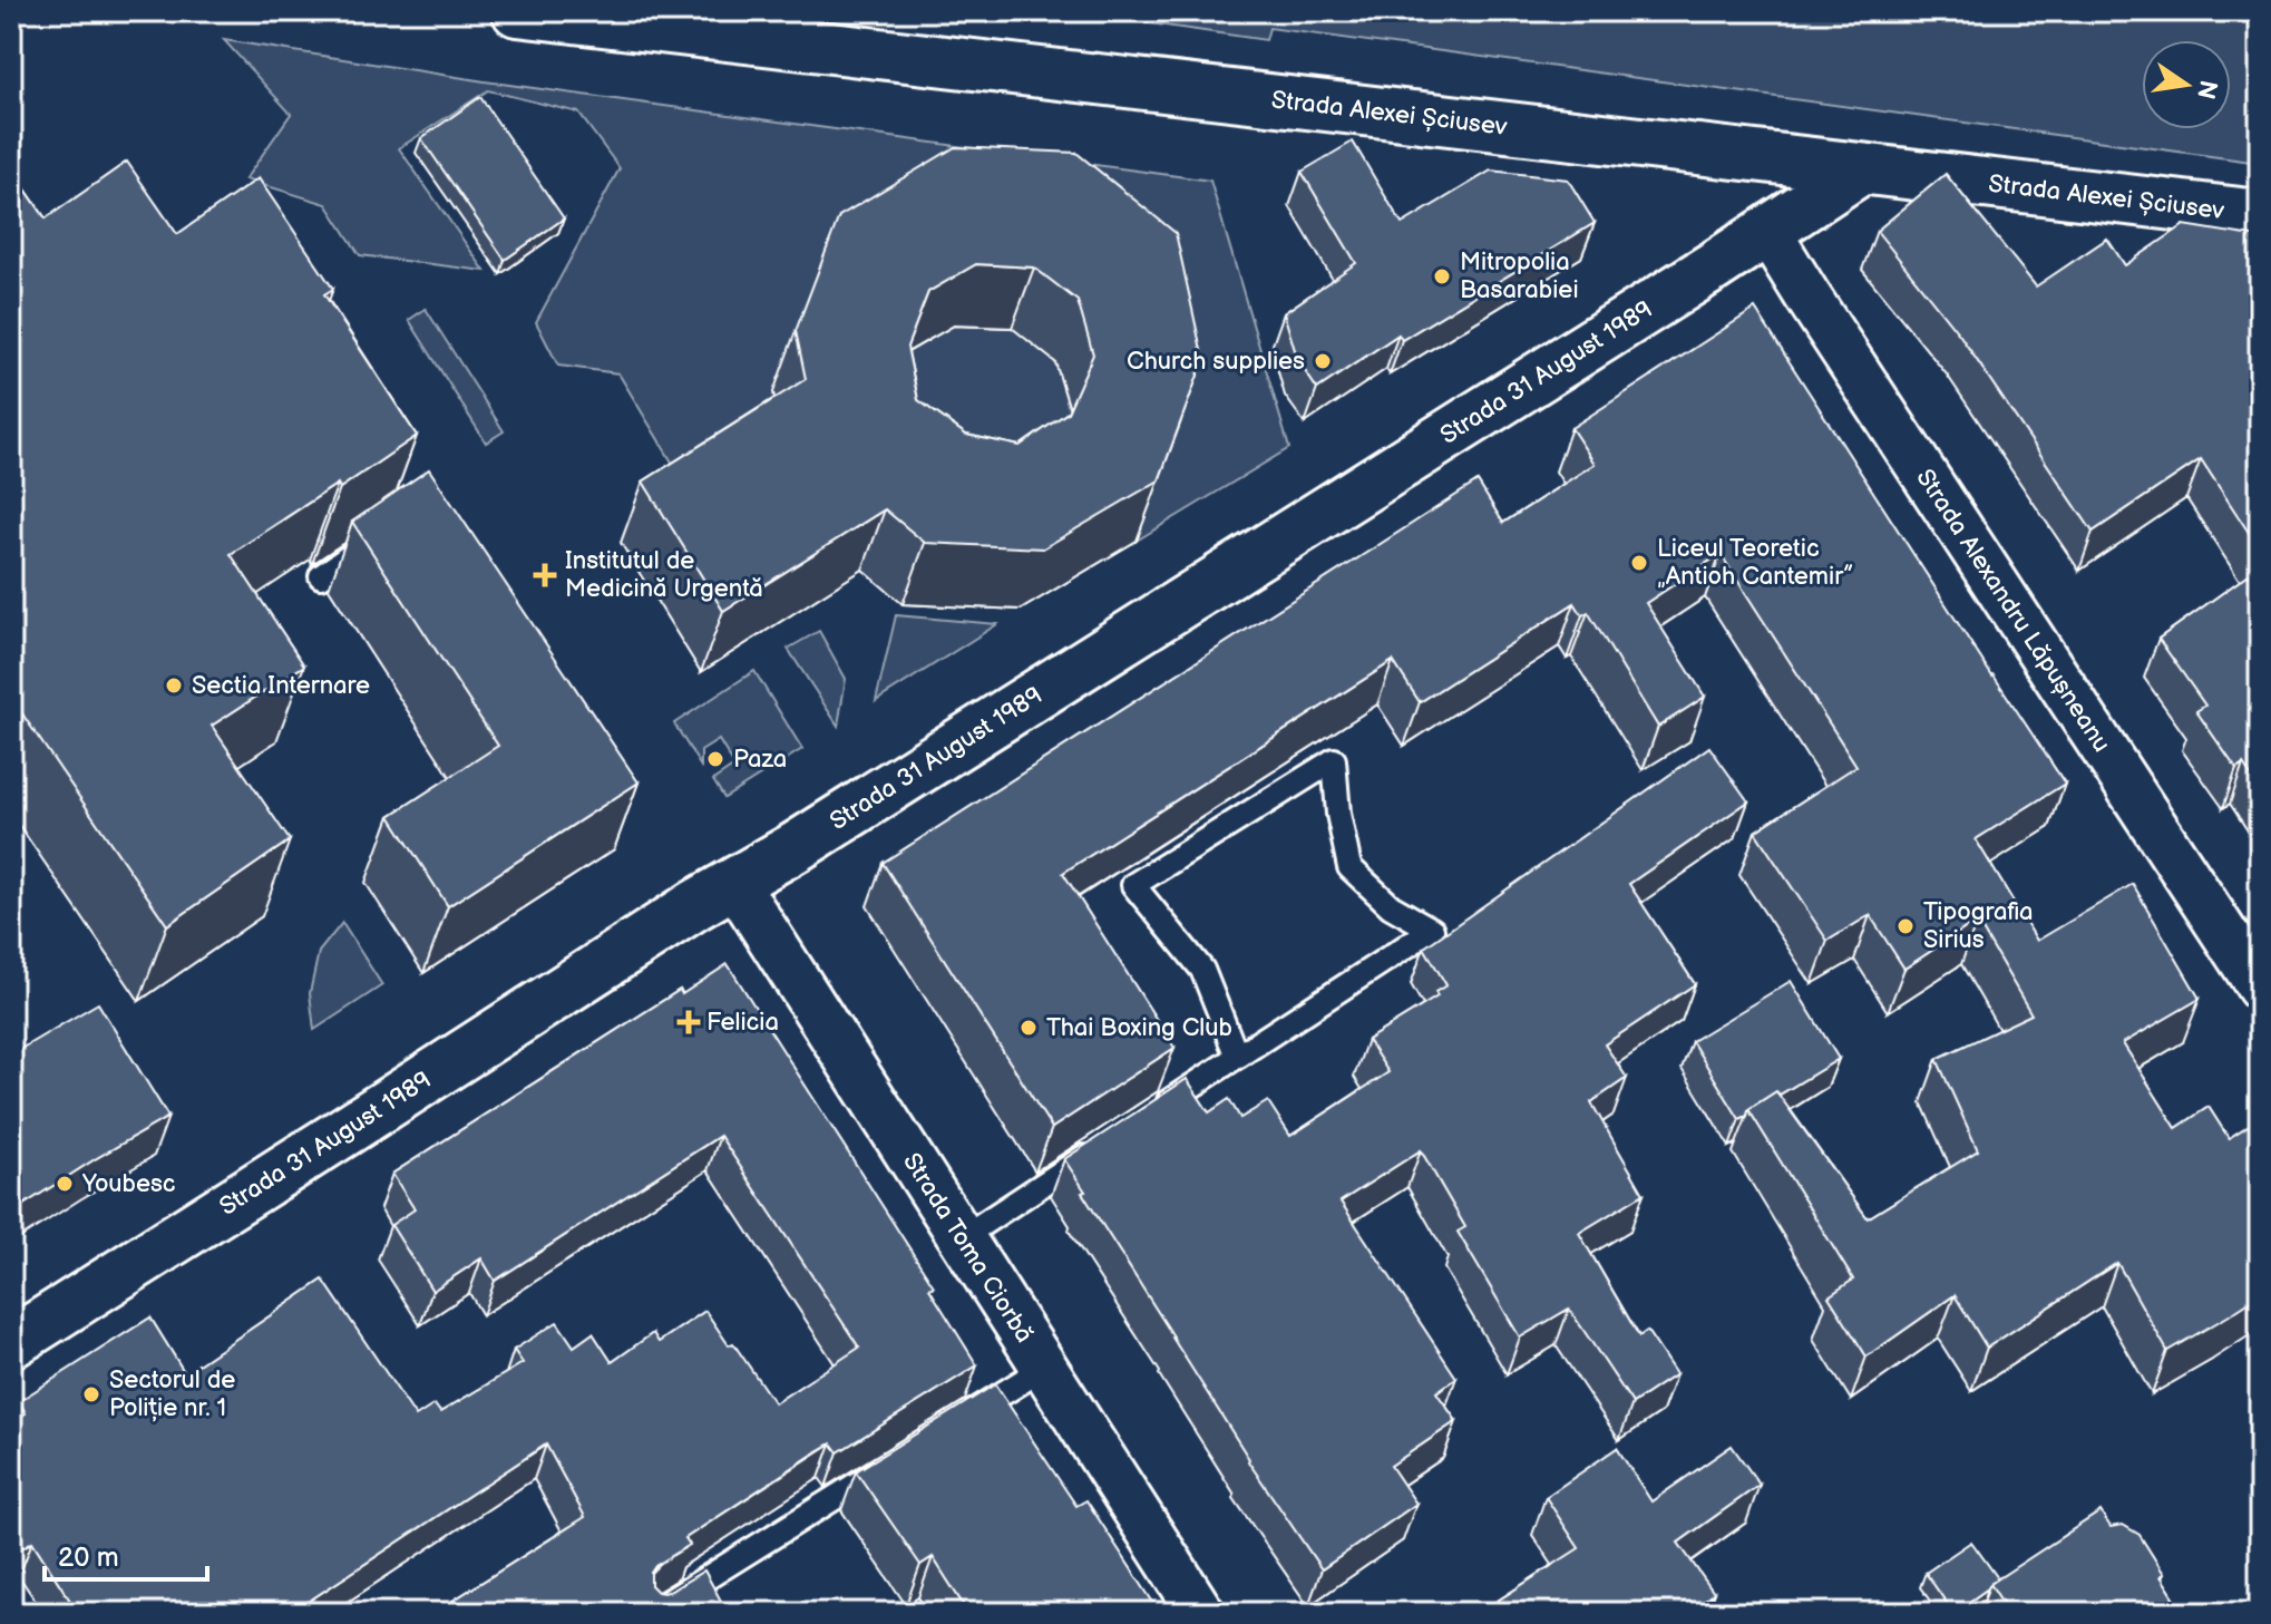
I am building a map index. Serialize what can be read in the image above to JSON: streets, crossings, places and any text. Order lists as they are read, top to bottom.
{
  "streets": {
    "street": [
      "Strada Alexei Șciusev",
      "Strada 31 August 1989",
      "Strada Alexandru Lăpușneanu",
      "Strada Toma Ciorbă"
    ]
  },
  "crossings": [
    ["Strada Alexei Șciusev", "Strada 31 August 1989"],
    ["Strada 31 August 1989", "Strada Alexandru Lăpușneanu"],
    ["Strada 31 August 1989", "Strada Toma Ciorbă"]
  ],
  "places": {
    "other": [
      "Mitropolia Basarabiei",
      "Church supplies",
      "Liceul Teoretic „Antioh Cantemir”",
      "Sectia Internare",
      "Paza",
      "Tipografia Sirius",
      "Thai Boxing Club",
      "Youbesc",
      "Sectorul de Poliție nr. 1"
    ],
    "health": ["Institutul de Medicină Urgentă", "Felicia"]
  },
  "scale_bar": "20 m",
  "north": "right"
}
